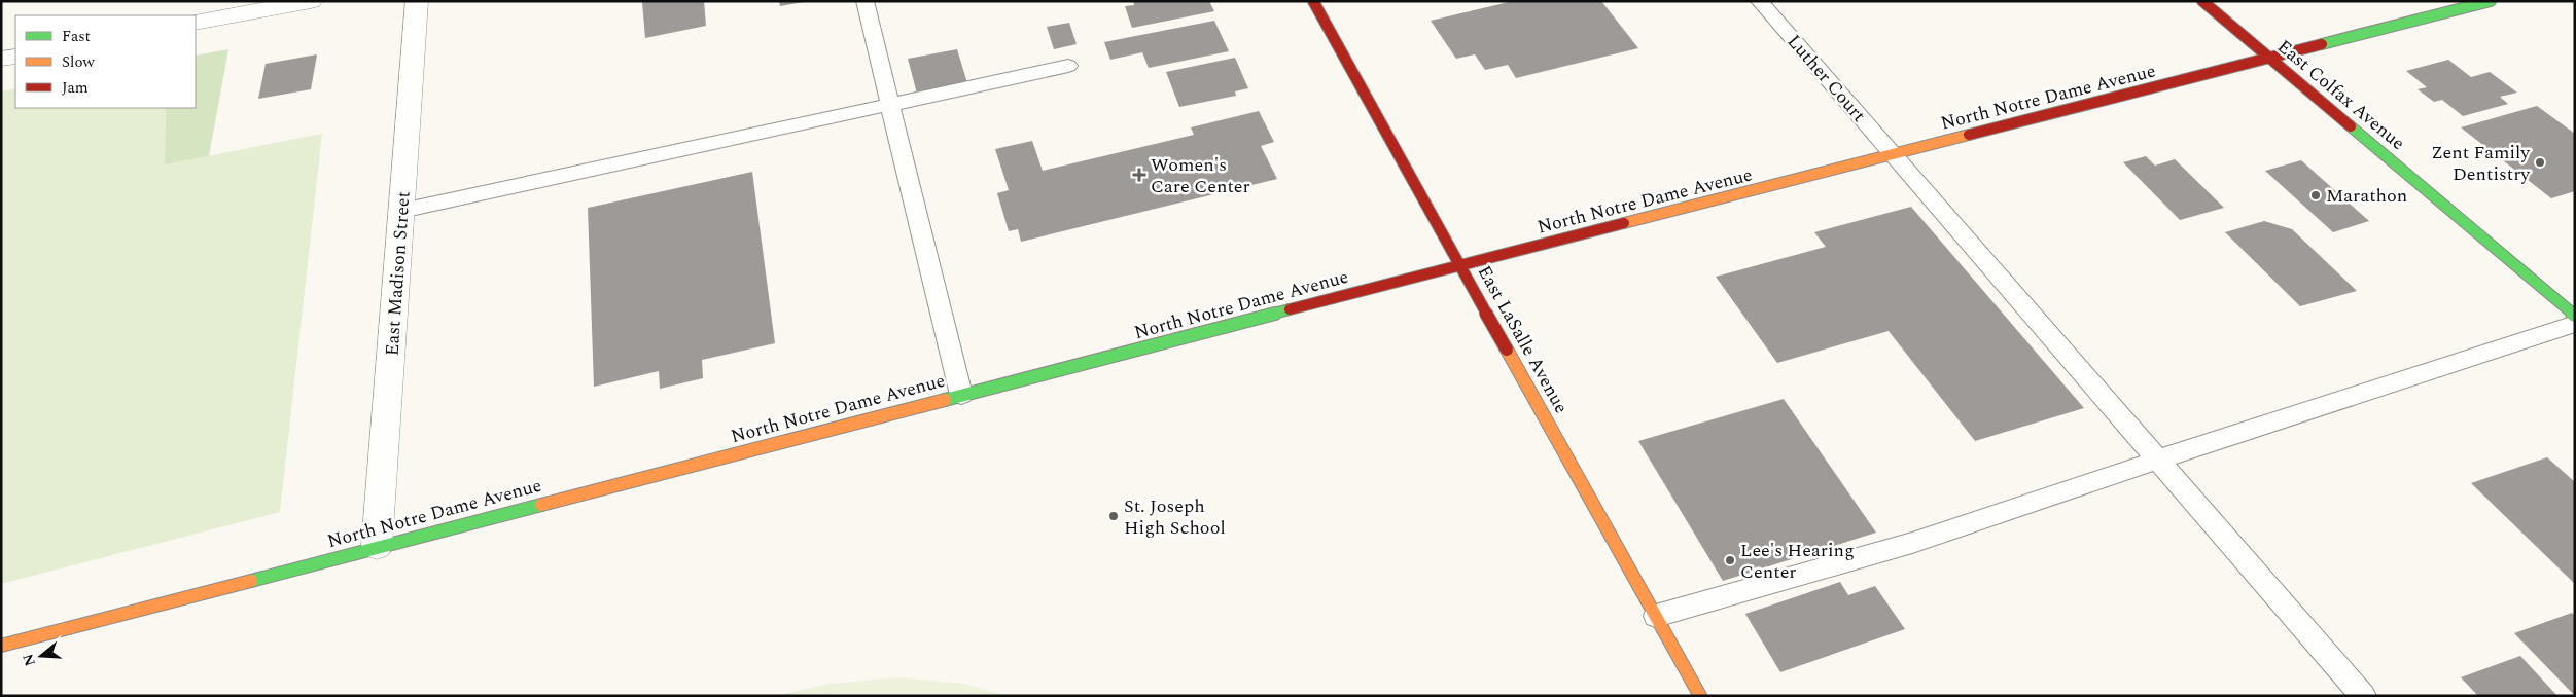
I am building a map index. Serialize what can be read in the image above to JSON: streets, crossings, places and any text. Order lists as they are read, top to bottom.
{
  "streets": {
    "street": [
      "East Colfax Avenue",
      "North Notre Dame Avenue",
      "East Madison Street",
      "East LaSalle Avenue"
    ],
    "lane": ["Luther Court"]
  },
  "crossings": [
    ["Luther Court", "North Notre Dame Avenue"],
    ["East Colfax Avenue", "North Notre Dame Avenue"],
    ["North Notre Dame Avenue", "East Madison Street"],
    ["North Notre Dame Avenue", "East LaSalle Avenue"]
  ],
  "places": {
    "other": [
      "Zent Family Dentistry",
      "Marathon",
      "St. Joseph High School",
      "Lee's Hearing Center"
    ],
    "health": ["Women's Care Center"]
  },
  "legend": ["Fast", "Slow", "Jam"],
  "north": "left"
}
